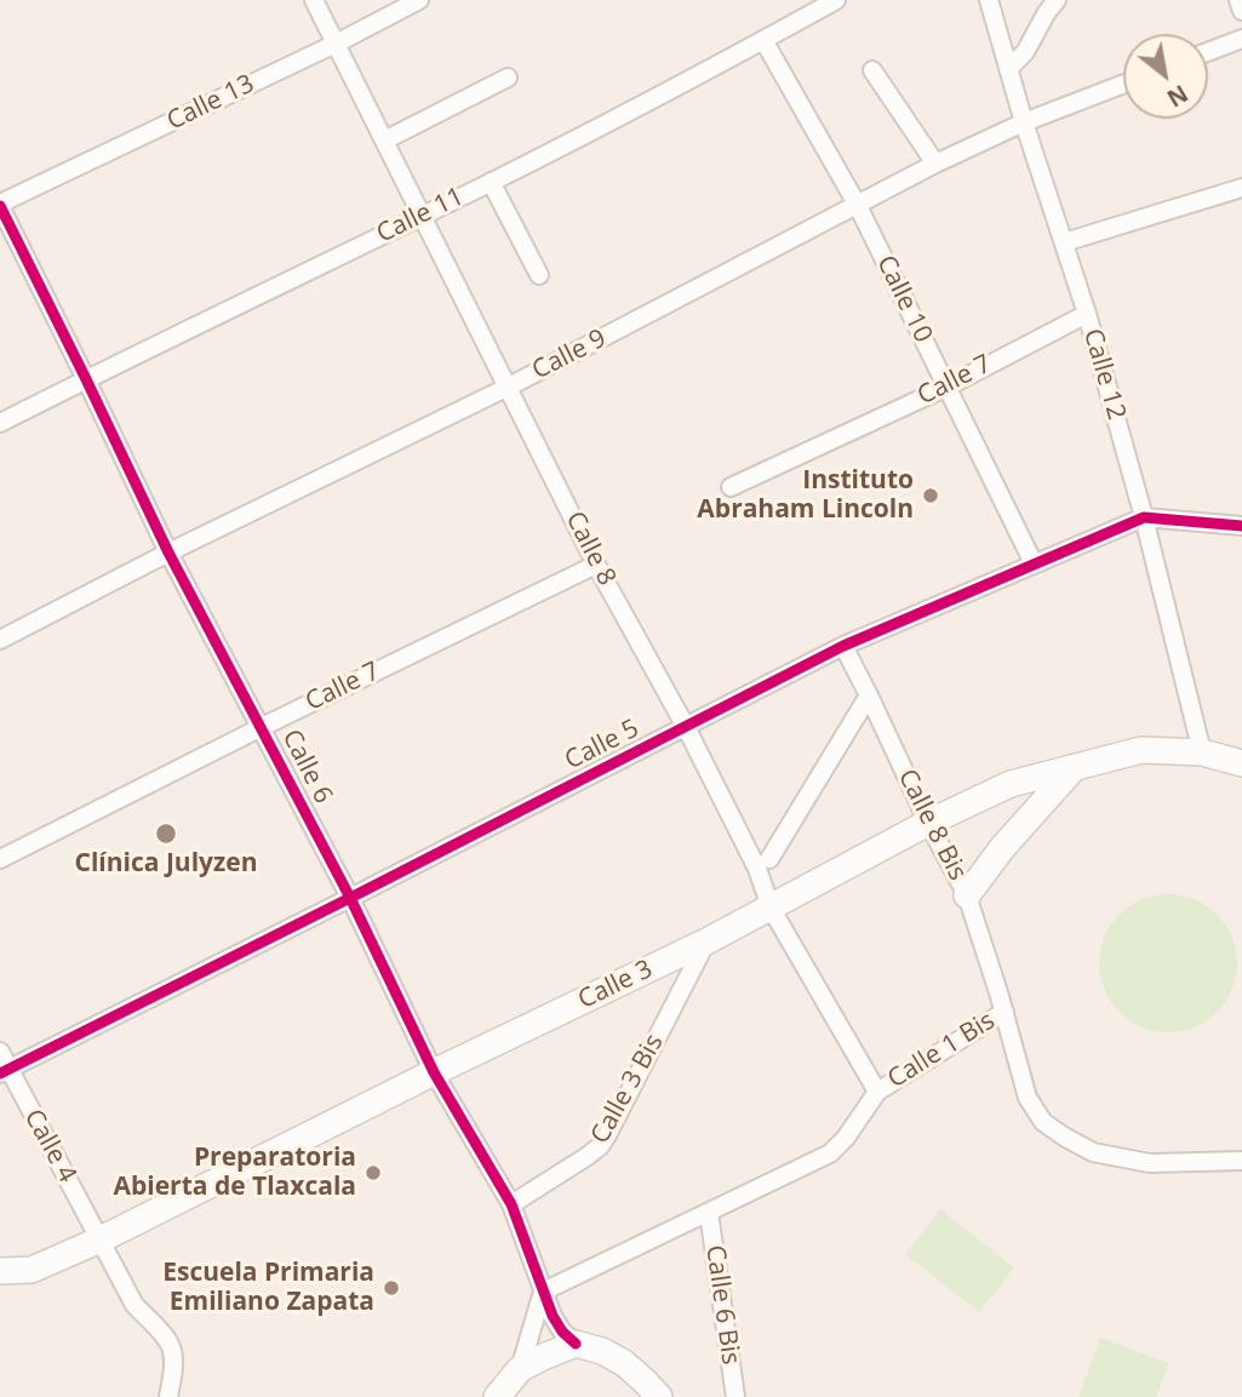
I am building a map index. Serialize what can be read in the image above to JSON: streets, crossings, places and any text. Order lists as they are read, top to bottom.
{
  "streets": {
    "main road": ["Calle 3"],
    "street": [
      "Calle 13",
      "Calle 11",
      "Calle 10",
      "Calle 9",
      "Calle 12",
      "Calle 7",
      "Calle 8",
      "Calle 5",
      "Calle 6",
      "Calle 8 Bis",
      "Calle 1 Bis",
      "Calle 3 Bis",
      "Calle 4",
      "Calle 6 Bis"
    ]
  },
  "crossings": [
    ["Calle 13", "Calle 8"],
    ["Calle 13", "Calle 6"],
    ["Calle 11", "Calle 10"],
    ["Calle 11", "Calle 8"],
    ["Calle 11", "Calle 6"],
    ["Calle 10", "Calle 9"],
    ["Calle 10", "Calle 7"],
    ["Calle 10", "Calle 5"],
    ["Calle 9", "Calle 12"],
    ["Calle 9", "Calle 8"],
    ["Calle 9", "Calle 6"],
    ["Calle 12", "Calle 7"],
    ["Calle 12", "Calle 5"],
    ["Calle 12", "Calle 3"],
    ["Calle 7", "Calle 8"],
    ["Calle 7", "Calle 6"],
    ["Calle 8", "Calle 5"],
    ["Calle 8", "Calle 3"],
    ["Calle 8", "Calle 1 Bis"],
    ["Calle 5", "Calle 6"],
    ["Calle 5", "Calle 8 Bis"],
    ["Calle 5", "Calle 4"],
    ["Calle 6", "Calle 3"],
    ["Calle 6", "Calle 1 Bis"],
    ["Calle 6", "Calle 3 Bis"],
    ["Calle 8 Bis", "Calle 3"],
    ["Calle 8 Bis", "Calle 1 Bis"],
    ["Calle 3", "Calle 3 Bis"],
    ["Calle 3", "Calle 4"],
    ["Calle 1 Bis", "Calle 6 Bis"]
  ],
  "places": [
    "Instituto Abraham Lincoln",
    "Clínica Julyzen",
    "Preparatoria Abierta de Tlaxcala",
    "Escuela Primaria Emiliano Zapata"
  ],
  "north": "bottom right"
}
